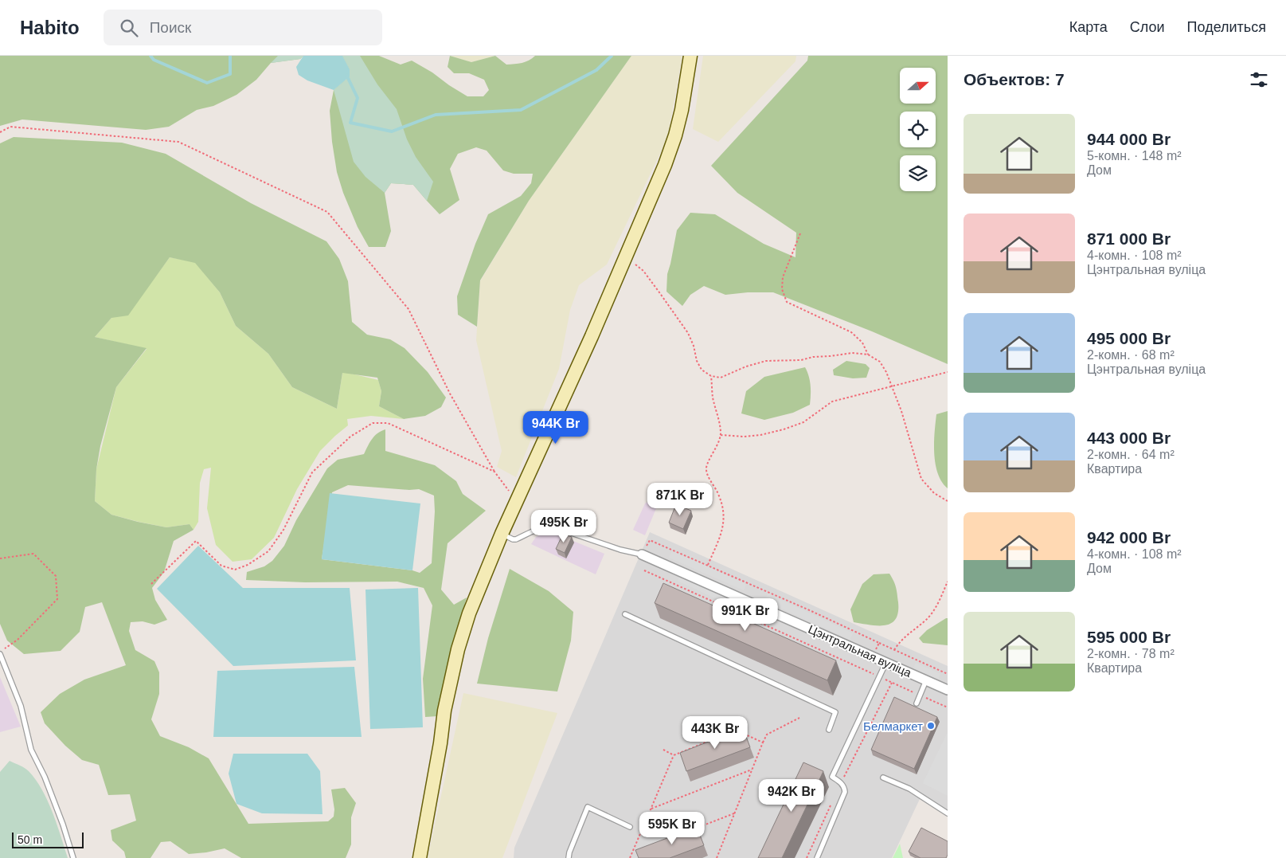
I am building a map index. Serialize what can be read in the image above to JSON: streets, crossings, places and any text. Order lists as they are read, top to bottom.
{
  "streets": {
    "street": ["Цэнтральная вуліца"]
  },
  "places": ["Белмаркет"],
  "scale_bar": "50 m",
  "north": "right",
  "page": {
    "header": "Habito",
    "search": "Поиск",
    "nav": ["Карта", "Слои", "Поделиться"],
    "heading": "Объектов: 7",
    "list": [
      {
        "name": "944 000 Br",
        "note": "5-комн. · 148 m² · Дом"
      },
      {
        "name": "871 000 Br",
        "note": "4-комн. · 108 m² · Цэнтральная вуліца"
      },
      {
        "name": "495 000 Br",
        "note": "2-комн. · 68 m² · Цэнтральная вуліца"
      },
      {
        "name": "443 000 Br",
        "note": "2-комн. · 64 m² · Квартира"
      },
      {
        "name": "942 000 Br",
        "note": "4-комн. · 108 m² · Дом"
      },
      {
        "name": "595 000 Br",
        "note": "2-комн. · 78 m² · Квартира"
      }
    ],
    "price": [
      "944K Br",
      "871K Br",
      "495K Br",
      "991K Br",
      "443K Br",
      "942K Br",
      "595K Br"
    ],
    "scale": "50 m"
  }
}
